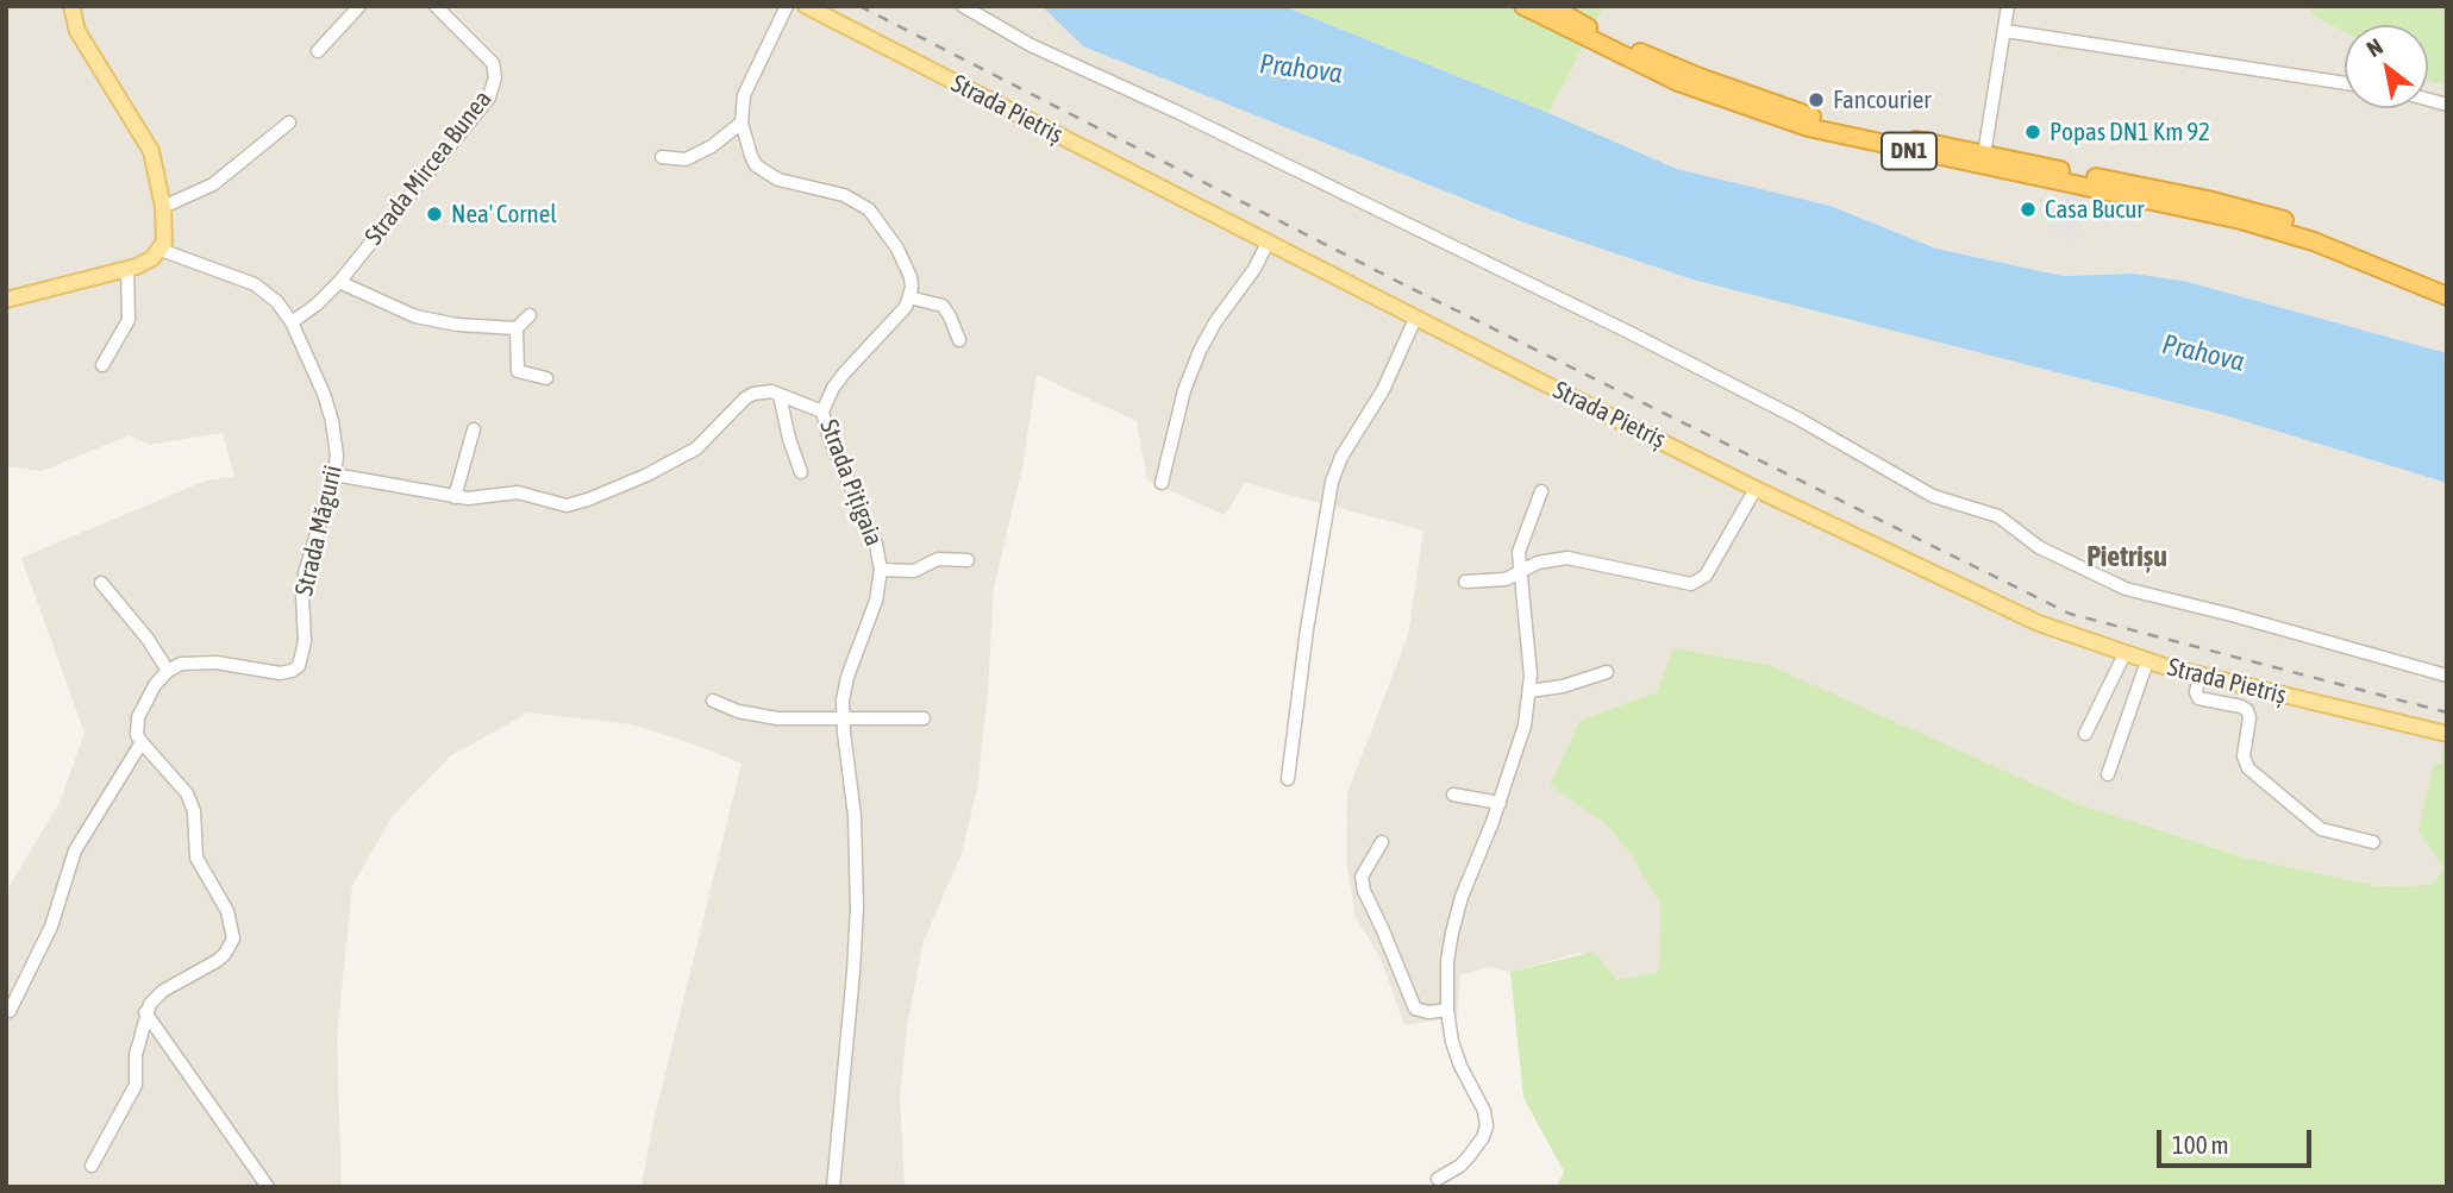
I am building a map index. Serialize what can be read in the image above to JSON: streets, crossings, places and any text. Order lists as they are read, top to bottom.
{
  "streets": {
    "highway": ["DN1"],
    "main road": ["Strada Pietriș"],
    "street": ["Strada Mircea Bunea", "Strada Pițigaia", "Strada Măgurii"]
  },
  "crossings": [
    ["Strada Mircea Bunea", "Strada Măgurii"]
  ],
  "districts": ["Pietrișu"],
  "water": ["Prahova"],
  "places": [
    "Fancourier",
    "Popas DN1 Km 92",
    "Casa Bucur",
    "Nea' Cornel"
  ],
  "scale_bar": "100 m",
  "north": "top left"
}
